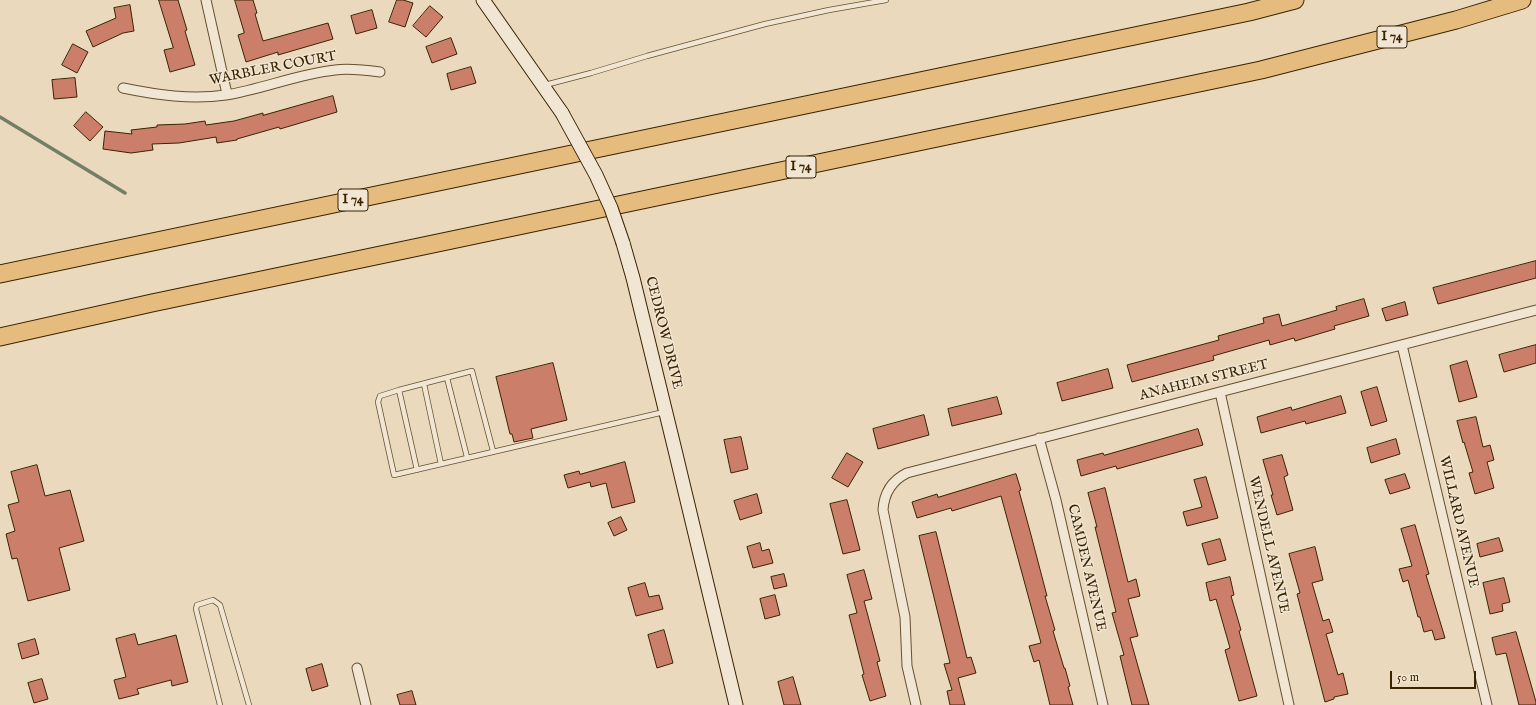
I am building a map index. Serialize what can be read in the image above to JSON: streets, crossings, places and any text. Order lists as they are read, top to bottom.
{
  "streets": {
    "highway": ["I 74"],
    "street": [
      "WARBLER COURT",
      "CEDROW DRIVE",
      "ANAHEIM STREET",
      "WILLARD AVENUE",
      "WENDELL AVENUE",
      "CAMDEN AVENUE"
    ]
  },
  "crossings": [
    ["ANAHEIM STREET", "WILLARD AVENUE"],
    ["ANAHEIM STREET", "WENDELL AVENUE"],
    ["ANAHEIM STREET", "CAMDEN AVENUE"]
  ],
  "scale_bar": "50 m"
}
